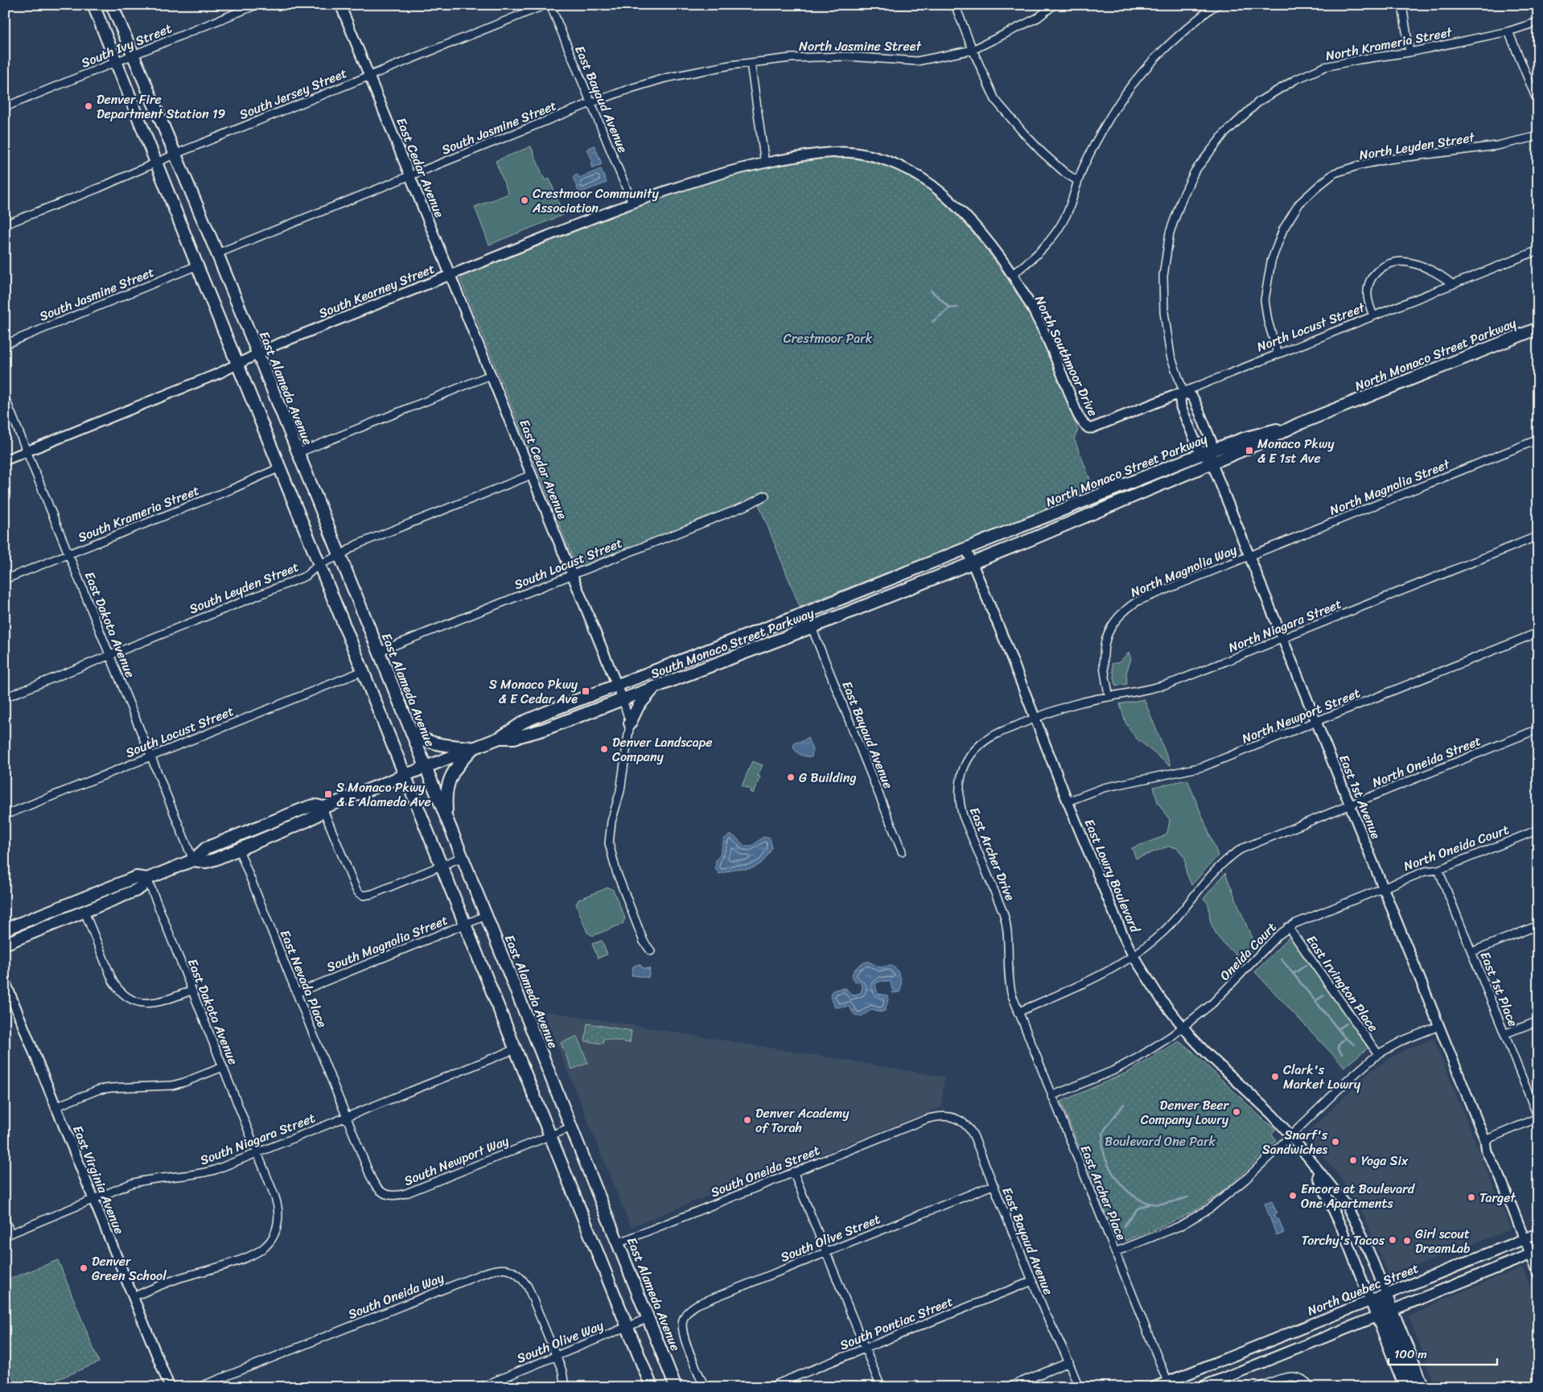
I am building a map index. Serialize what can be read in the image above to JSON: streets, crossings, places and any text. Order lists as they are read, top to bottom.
{
  "streets": {
    "main road": [
      "North Monaco Street Parkway",
      "East Alameda Avenue",
      "South Monaco Street Parkway",
      "East Lowry Boulevard",
      "North Quebec Street"
    ],
    "street": [
      "North Krameria Street",
      "South Ivy Street",
      "North Jasmine Street",
      "South Jersey Street",
      "East Bayaud Avenue",
      "South Jasmine Street",
      "North Leyden Street",
      "East Cedar Avenue",
      "South Kearney Street",
      "North Locust Street",
      "North Southmoor Drive",
      "North Magnolia Street",
      "South Krameria Street",
      "South Locust Street",
      "North Magnolia Way",
      "South Leyden Street",
      "East Dakota Avenue",
      "North Niagara Street",
      "North Newport Street",
      "North Oneida Street",
      "East 1st Avenue",
      "North Oneida Court",
      "East Archer Drive",
      "South Magnolia Street",
      "Oneida Court",
      "East Nevada Place",
      "East Irvington Place",
      "East 1st Place",
      "South Niagara Street",
      "South Newport Way",
      "South Oneida Street",
      "East Virginia Avenue",
      "East Archer Place",
      "South Olive Street",
      "South Oneida Way",
      "South Pontiac Street",
      "South Olive Way"
    ]
  },
  "crossings": [
    ["North Krameria Street", "North Locust Street"],
    ["North Krameria Street", "East 1st Avenue"],
    ["South Ivy Street", "East Alameda Avenue"],
    ["North Jasmine Street", "South Jasmine Street"],
    ["South Jersey Street", "East Cedar Avenue"],
    ["South Jersey Street", "East Alameda Avenue"],
    ["East Bayaud Avenue", "South Jasmine Street"],
    ["East Bayaud Avenue", "South Kearney Street"],
    ["East Bayaud Avenue", "South Monaco Street Parkway"],
    ["East Bayaud Avenue", "South Oneida Street"],
    ["East Bayaud Avenue", "South Olive Street"],
    ["East Bayaud Avenue", "South Pontiac Street"],
    ["South Jasmine Street", "East Cedar Avenue"],
    ["South Jasmine Street", "East Alameda Avenue"],
    ["North Leyden Street", "North Locust Street"],
    ["East Cedar Avenue", "South Kearney Street"],
    ["East Cedar Avenue", "South Locust Street"],
    ["East Cedar Avenue", "South Leyden Street"],
    ["East Cedar Avenue", "South Monaco Street Parkway"],
    ["South Kearney Street", "North Southmoor Drive"],
    ["South Kearney Street", "East Alameda Avenue"],
    ["South Kearney Street", "East Dakota Avenue"],
    ["North Locust Street", "North Southmoor Drive"],
    ["North Locust Street", "East 1st Avenue"],
    ["North Monaco Street Parkway", "South Monaco Street Parkway"],
    ["North Monaco Street Parkway", "East 1st Avenue"],
    ["North Monaco Street Parkway", "East Lowry Boulevard"],
    ["East Alameda Avenue", "South Locust Street"],
    ["East Alameda Avenue", "South Leyden Street"],
    ["East Alameda Avenue", "South Monaco Street Parkway"],
    ["East Alameda Avenue", "South Magnolia Street"],
    ["East Alameda Avenue", "South Newport Way"],
    ["East Alameda Avenue", "South Oneida Street"],
    ["East Alameda Avenue", "South Olive Way"],
    ["North Magnolia Street", "North Magnolia Way"],
    ["North Magnolia Street", "East 1st Avenue"],
    ["South Krameria Street", "East Dakota Avenue"],
    ["South Locust Street", "East Dakota Avenue"],
    ["North Magnolia Way", "North Niagara Street"],
    ["North Magnolia Way", "East 1st Avenue"],
    ["South Leyden Street", "East Dakota Avenue"],
    ["East Dakota Avenue", "South Niagara Street"],
    ["North Niagara Street", "East 1st Avenue"],
    ["North Niagara Street", "East Archer Drive"],
    ["North Niagara Street", "East Lowry Boulevard"],
    ["South Monaco Street Parkway", "East Lowry Boulevard"],
    ["North Newport Street", "East 1st Avenue"],
    ["North Newport Street", "East Lowry Boulevard"],
    ["North Oneida Street", "East 1st Avenue"],
    ["North Oneida Street", "East Lowry Boulevard"],
    ["East 1st Avenue", "North Oneida Court"],
    ["East 1st Avenue", "Oneida Court"],
    ["East 1st Avenue", "North Quebec Street"],
    ["North Oneida Court", "Oneida Court"],
    ["North Oneida Court", "East 1st Place"],
    ["East Archer Drive", "East Lowry Boulevard"],
    ["East Archer Drive", "East Archer Place"],
    ["East Lowry Boulevard", "Oneida Court"],
    ["East Lowry Boulevard", "North Quebec Street"],
    ["South Magnolia Street", "East Nevada Place"],
    ["Oneida Court", "East Irvington Place"],
    ["Oneida Court", "East Archer Place"],
    ["East Nevada Place", "South Niagara Street"],
    ["East Nevada Place", "South Newport Way"],
    ["South Niagara Street", "South Newport Way"],
    ["South Niagara Street", "East Virginia Avenue"],
    ["East Archer Place", "North Quebec Street"],
    ["South Oneida Way", "South Olive Way"]
  ],
  "parks": ["Crestmoor Park", "Boulevard One Park"],
  "places": {
    "other": [
      "Denver Fire Department Station 19",
      "Crestmoor Community Association",
      "Denver Landscape Company",
      "G Building",
      "Clark's Market Lowry",
      "Denver Beer Company Lowry",
      "Denver Academy of Torah",
      "Snarf's Sandwiches",
      "Yoga Six",
      "Encore at Boulevard One Apartments",
      "Target",
      "Torchy's Tacos",
      "Girl scout DreamLab",
      "Denver Green School"
    ],
    "transit": ["Monaco Pkwy & E 1st Ave", "S Monaco Pkwy & E Cedar Ave", "S Monaco Pkwy & E Alameda Ave"]
  },
  "scale_bar": "100 m"
}
